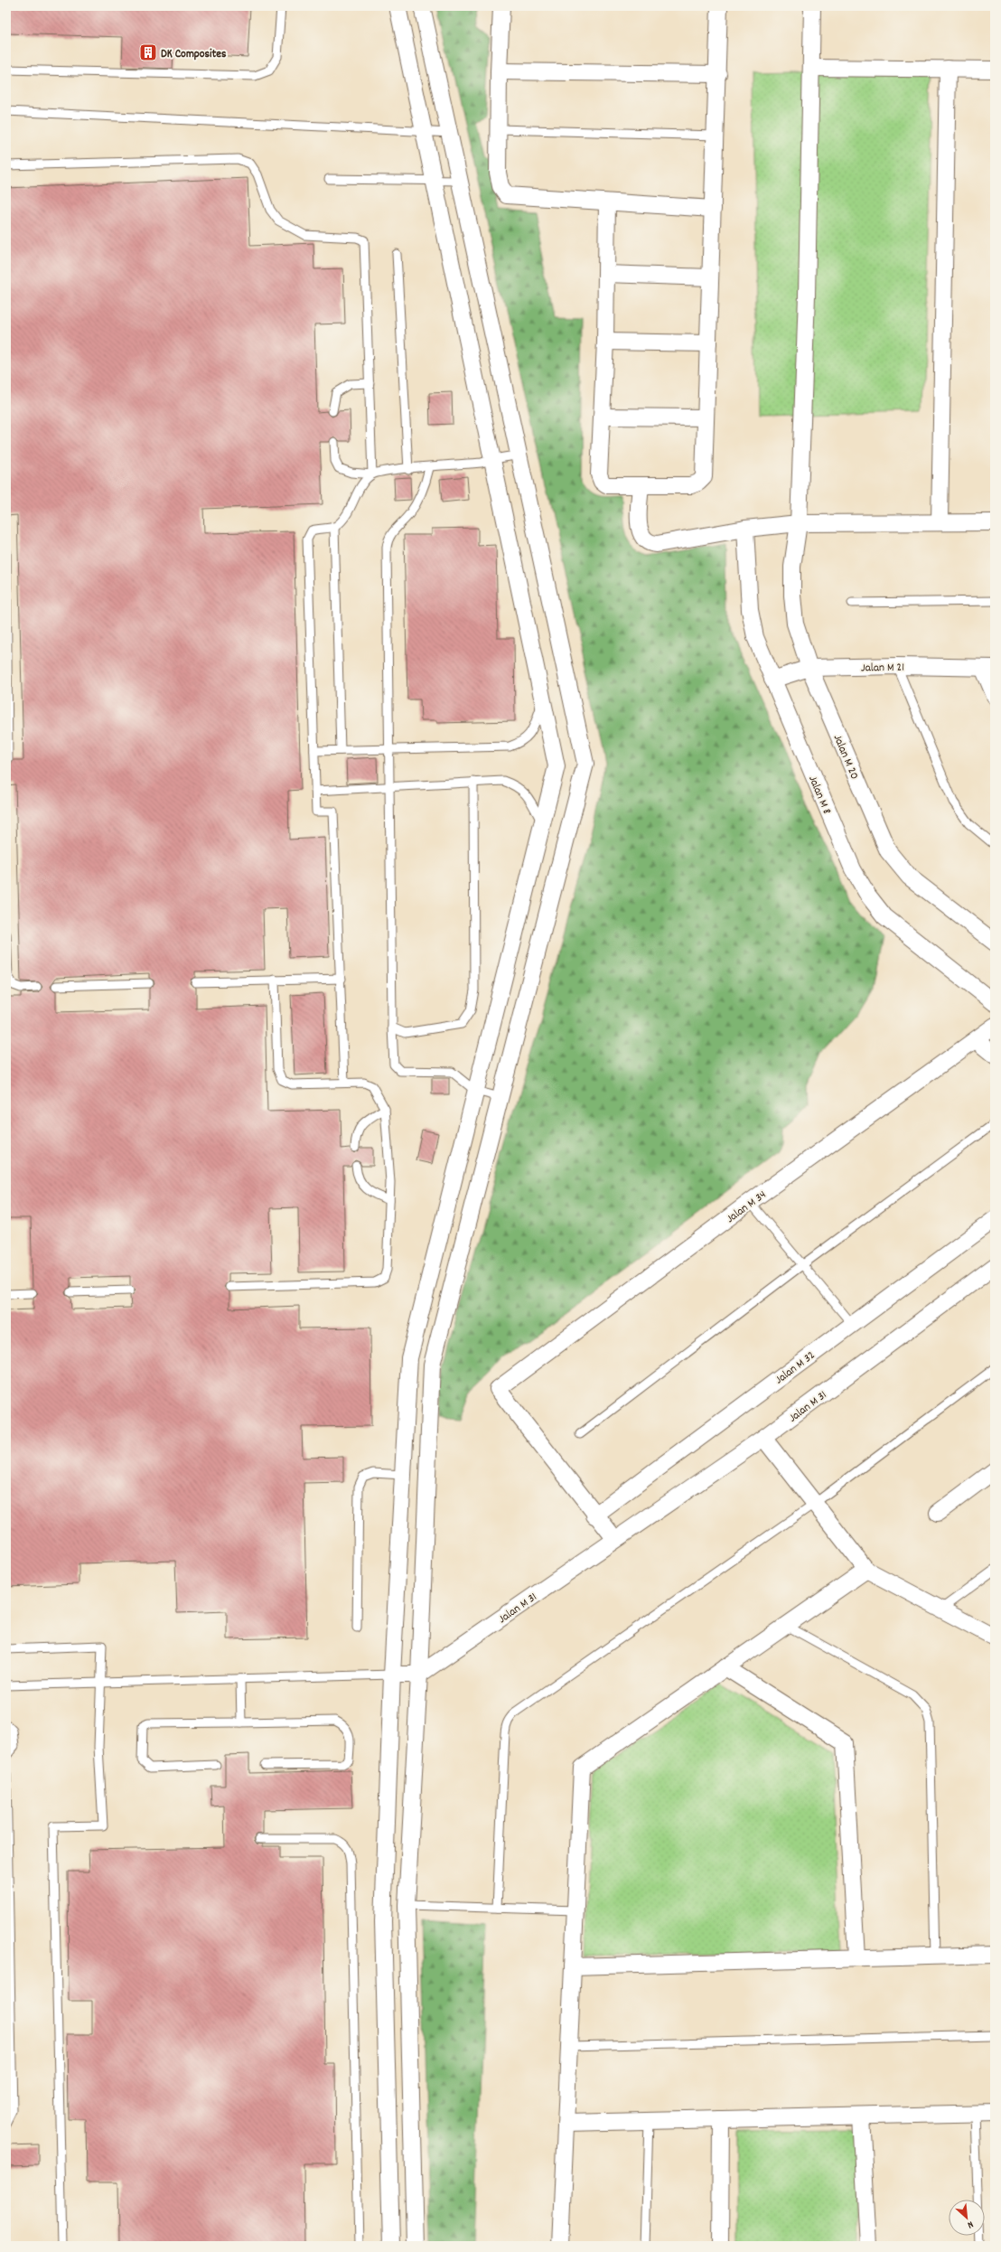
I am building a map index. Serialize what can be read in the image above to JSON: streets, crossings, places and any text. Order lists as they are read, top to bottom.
{
  "streets": {
    "street": [
      "Jalan M 21",
      "Jalan M 20",
      "Jalan M 8",
      "Jalan M 34",
      "Jalan M 32",
      "Jalan M 31"
    ]
  },
  "crossings": [
    ["Jalan M 21", "Jalan M 20"],
    ["Jalan M 21", "Jalan M 8"],
    ["Jalan M 34", "Jalan M 32"]
  ],
  "places": {
    "building": ["DK Composites"]
  },
  "north": "bottom right"
}
